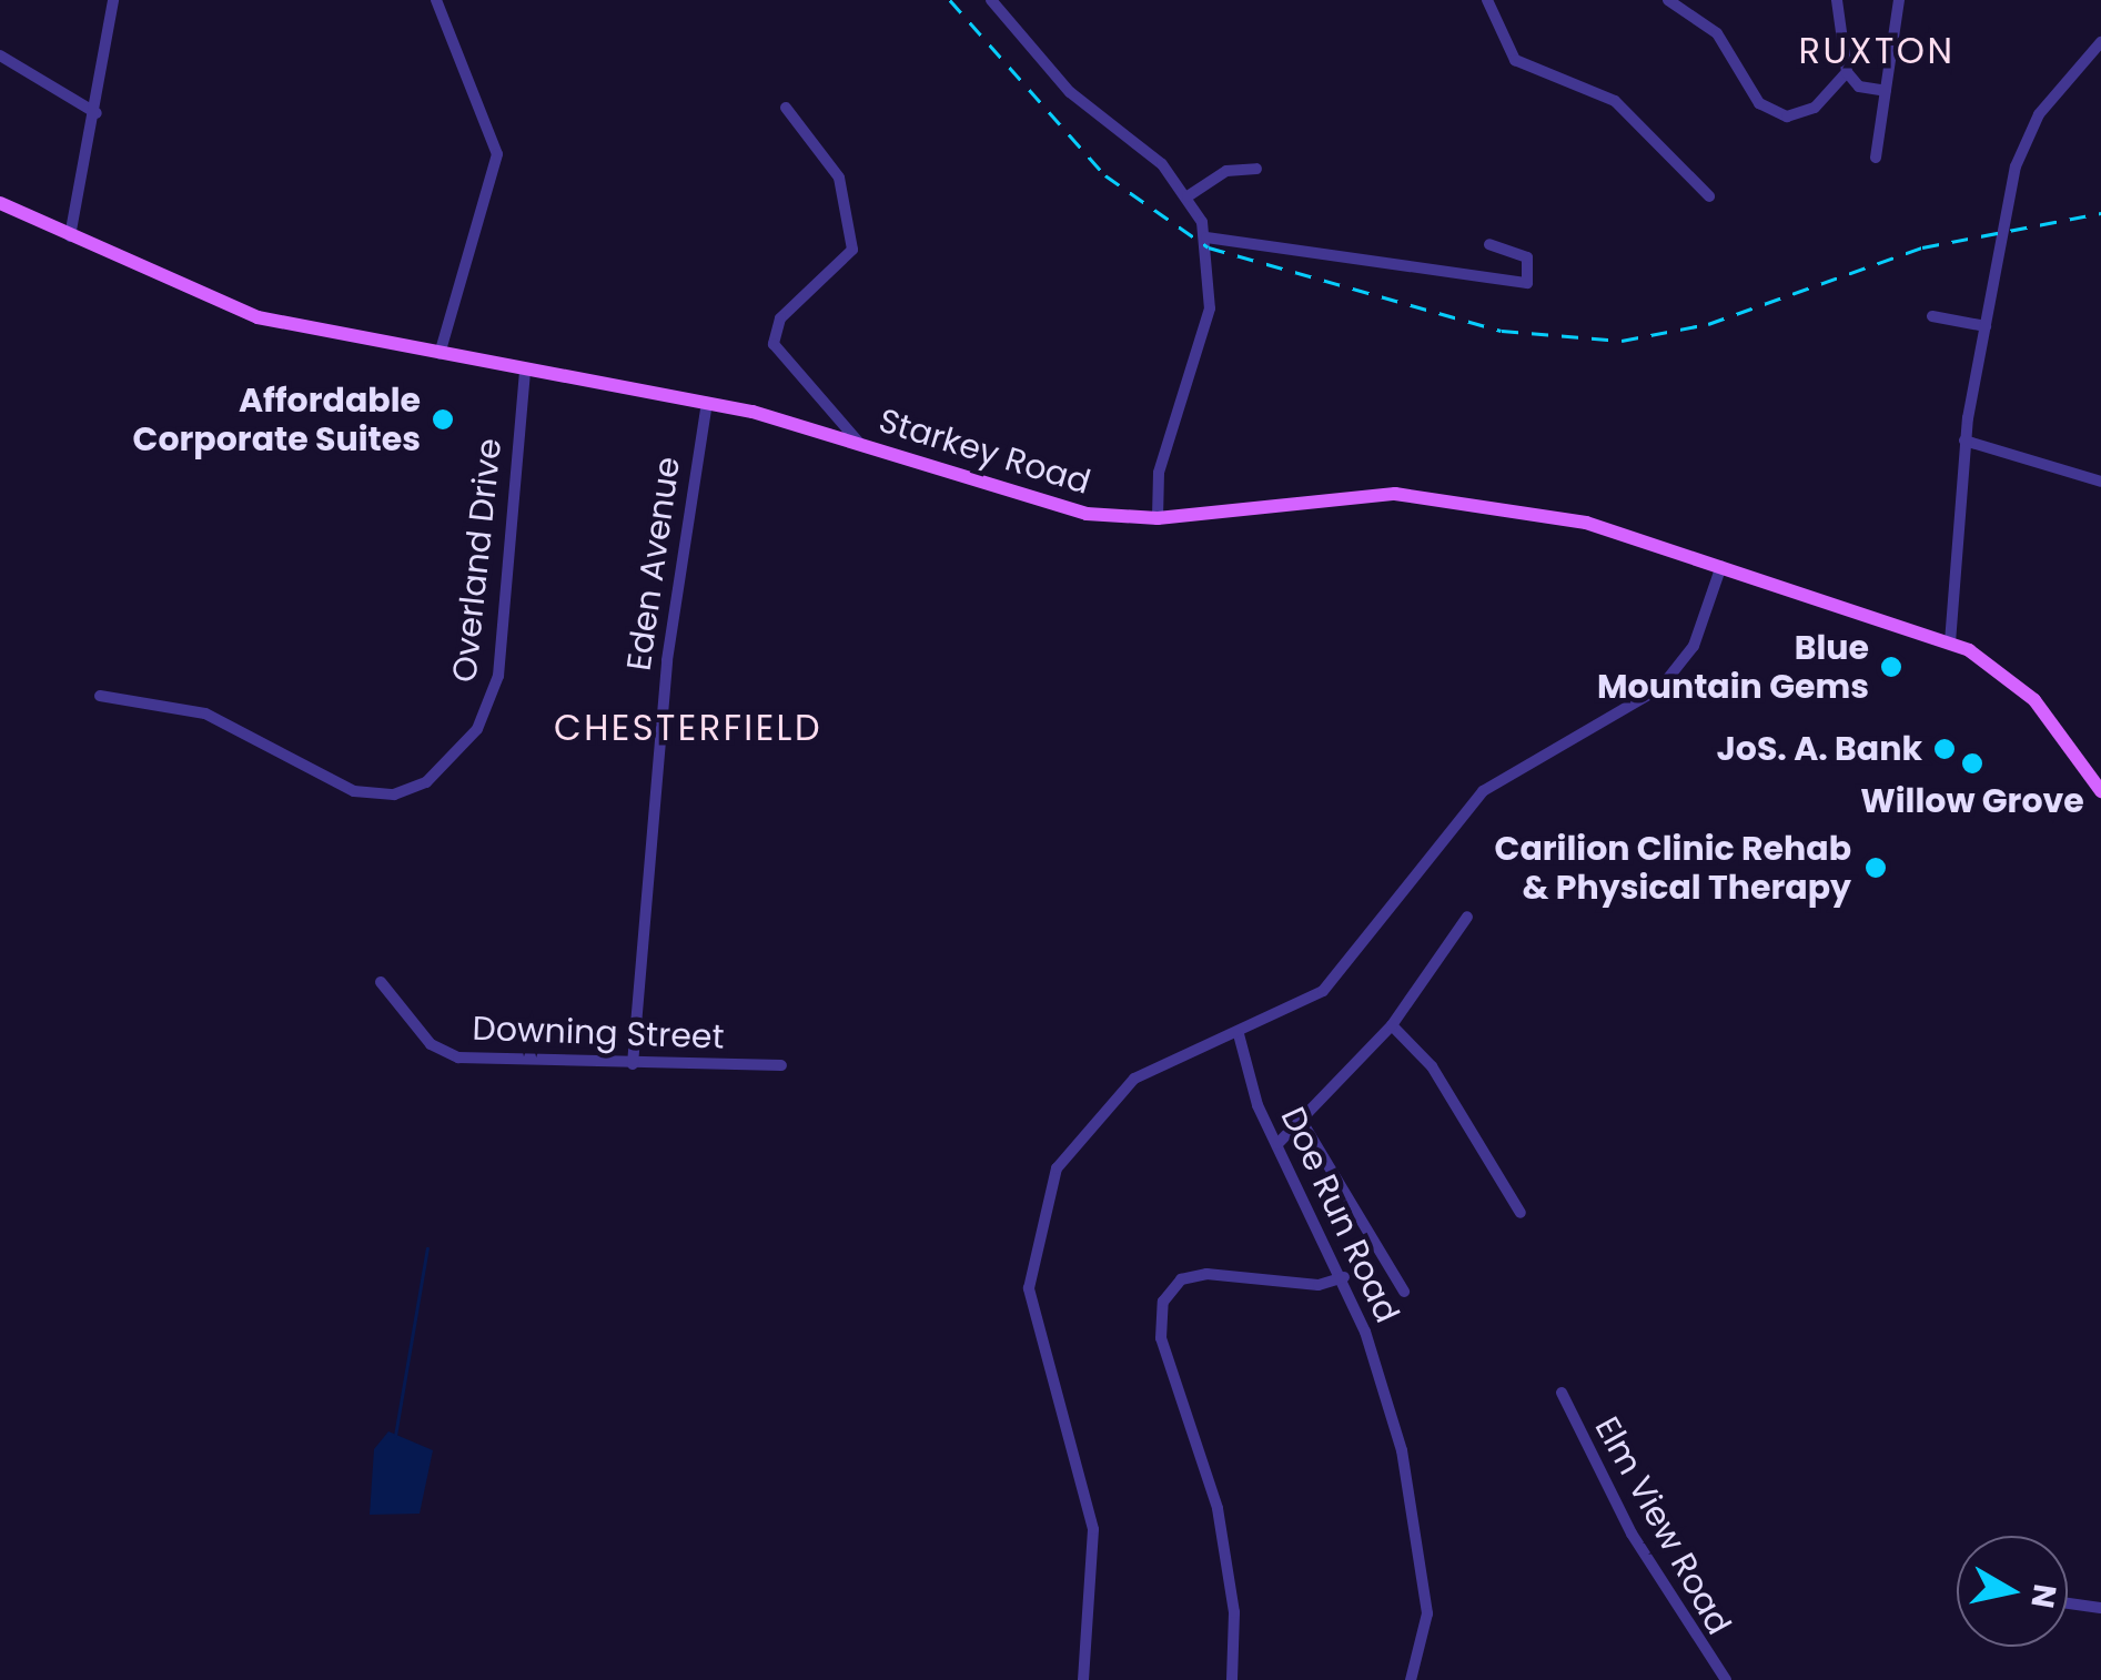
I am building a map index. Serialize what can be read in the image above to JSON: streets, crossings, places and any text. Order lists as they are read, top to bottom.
{
  "streets": {
    "main road": ["Starkey Road"],
    "street": [
      "Overland Drive",
      "Eden Avenue",
      "Downing Street",
      "Doe Run Road",
      "Elm View Road"
    ]
  },
  "crossings": [
    ["Starkey Road", "Overland Drive"],
    ["Starkey Road", "Eden Avenue"],
    ["Eden Avenue", "Downing Street"]
  ],
  "districts": ["RUXTON", "CHESTERFIELD"],
  "places": [
    "Affordable Corporate Suites",
    "Blue Mountain Gems",
    "JoS. A. Bank",
    "Willow Grove",
    "Carilion Clinic Rehab & Physical Therapy"
  ],
  "north": "right"
}
